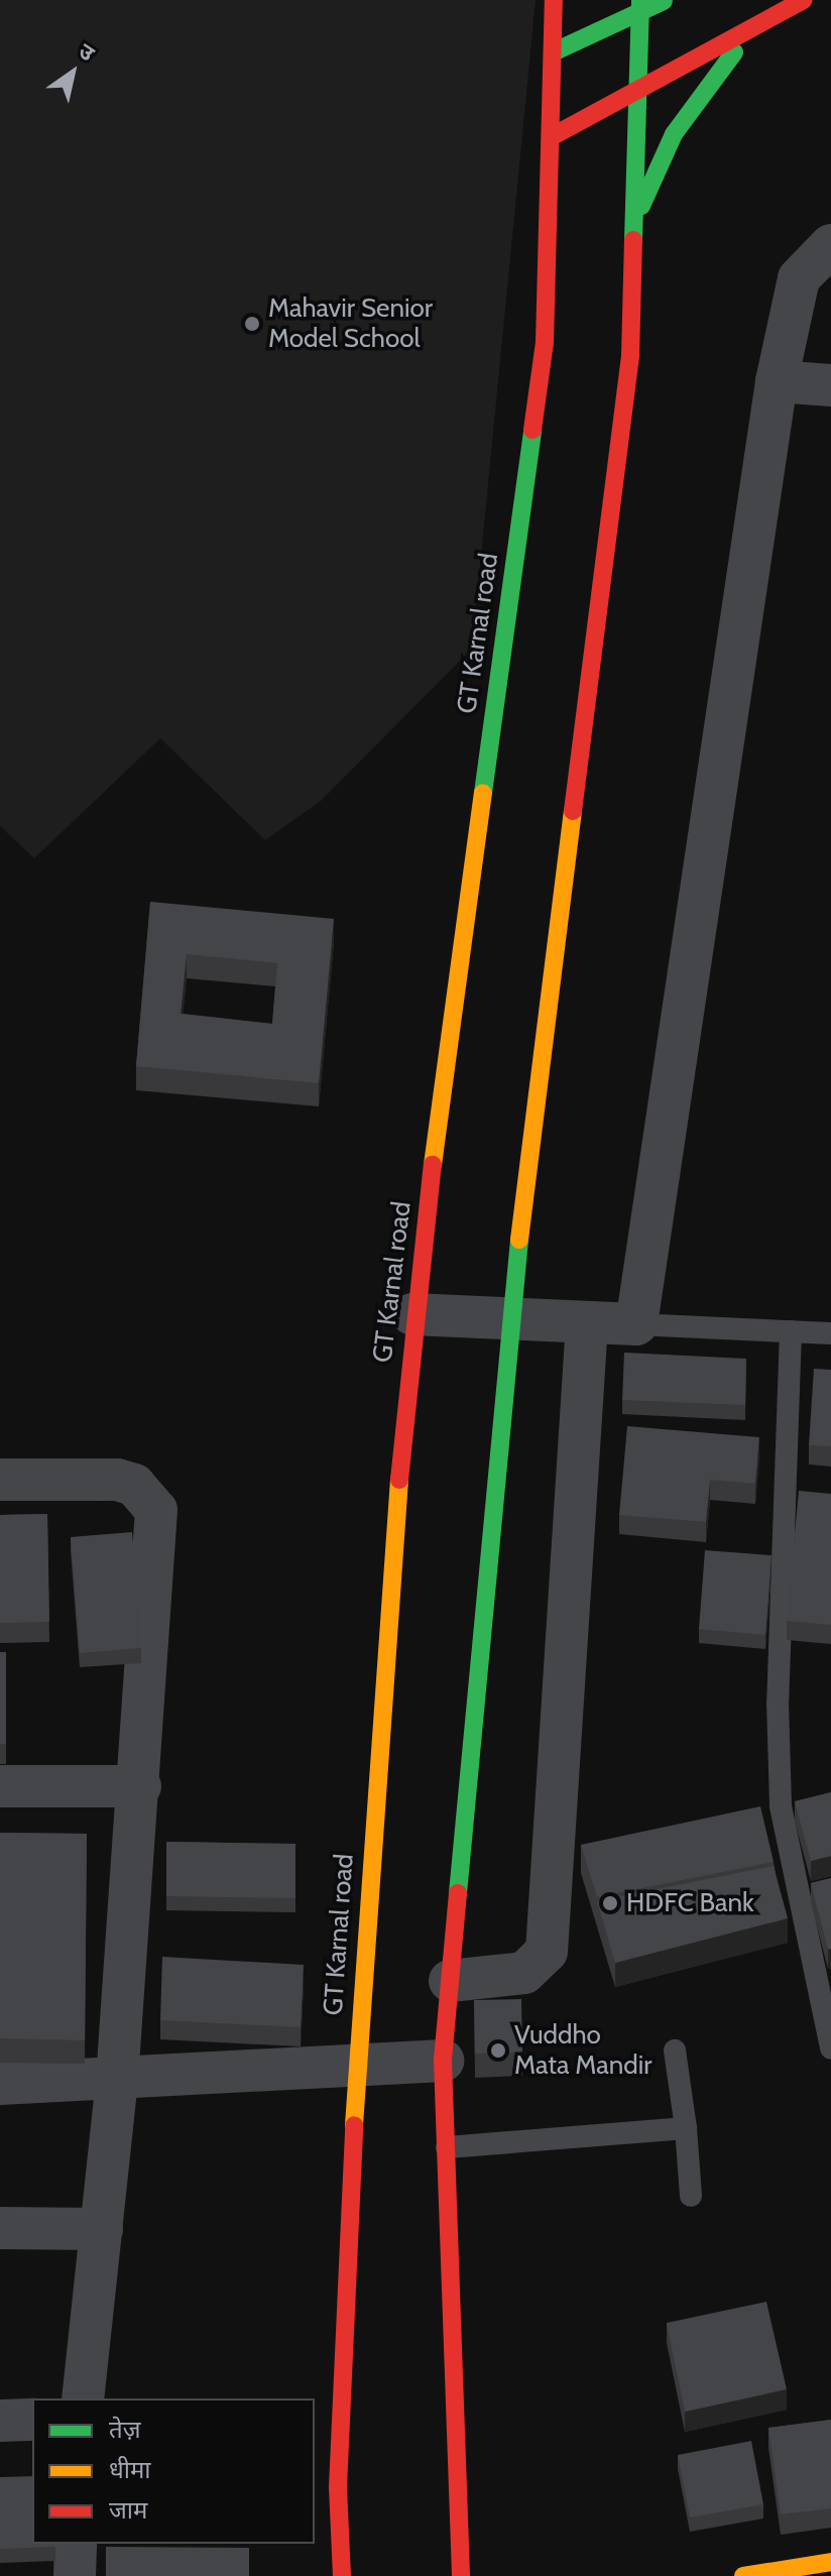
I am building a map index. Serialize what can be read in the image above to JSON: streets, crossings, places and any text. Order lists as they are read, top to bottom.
{
  "streets": {
    "main road": ["GT Karnal road"]
  },
  "places": ["Mahavir Senior Model School", "HDFC Bank", "Vuddho Mata Mandir"],
  "legend": ["तेज़", "धीमा", "जाम"],
  "north": "top right"
}
